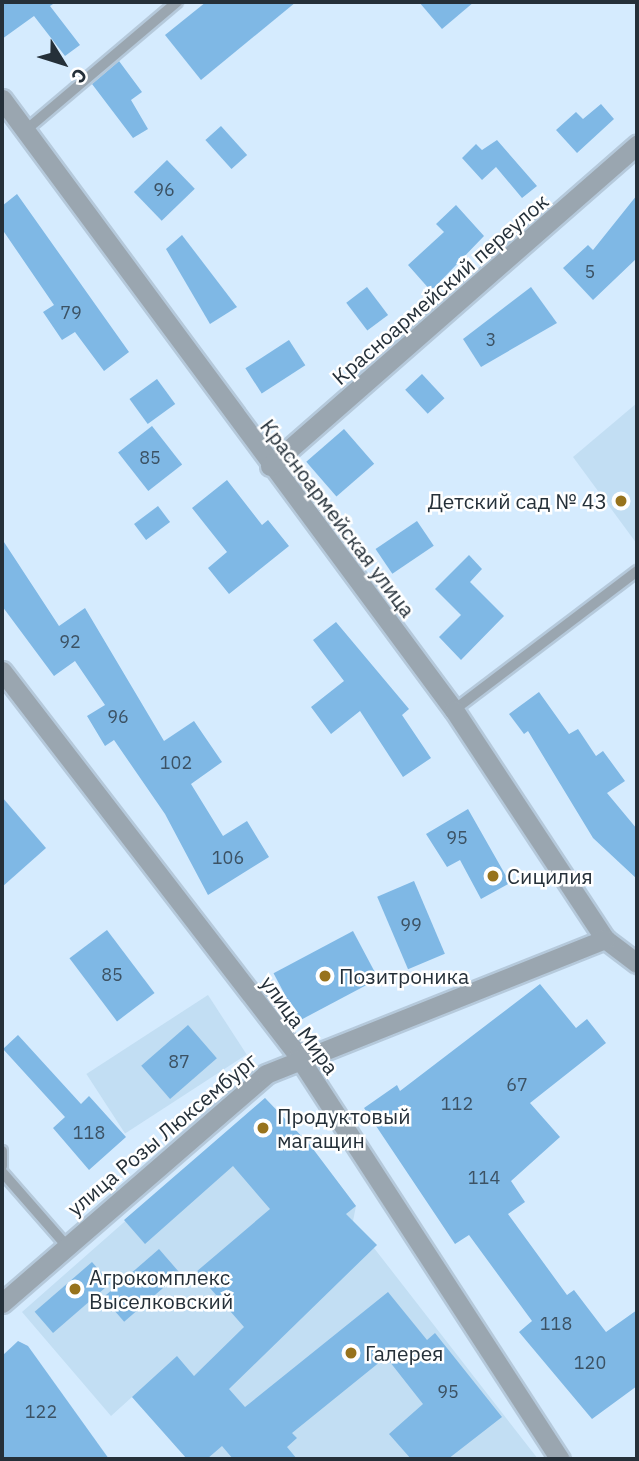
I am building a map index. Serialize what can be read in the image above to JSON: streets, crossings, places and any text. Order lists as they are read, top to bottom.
{
  "streets": {
    "street": [
      "Красноармейский переулок",
      "Красноармейская улица",
      "улица Мира",
      "улица Розы Люксембург"
    ]
  },
  "crossings": [
    ["Красноармейский переулок", "Красноармейская улица"],
    ["Красноармейская улица", "улица Розы Люксембург"],
    ["улица Мира", "улица Розы Люксембург"]
  ],
  "places": [
    "Детский сад № 43",
    "Сицилия",
    "Позитроника",
    "Продуктовый магащин",
    "Агрокомплекс Выселковский",
    "Галерея"
  ],
  "house_numbers": [
    "96",
    "5",
    "79",
    "3",
    "85",
    "92",
    "96",
    "102",
    "95",
    "106",
    "99",
    "85",
    "87",
    "67",
    "112",
    "118",
    "114",
    "118",
    "120",
    "95",
    "122"
  ],
  "north": "bottom right"
}
